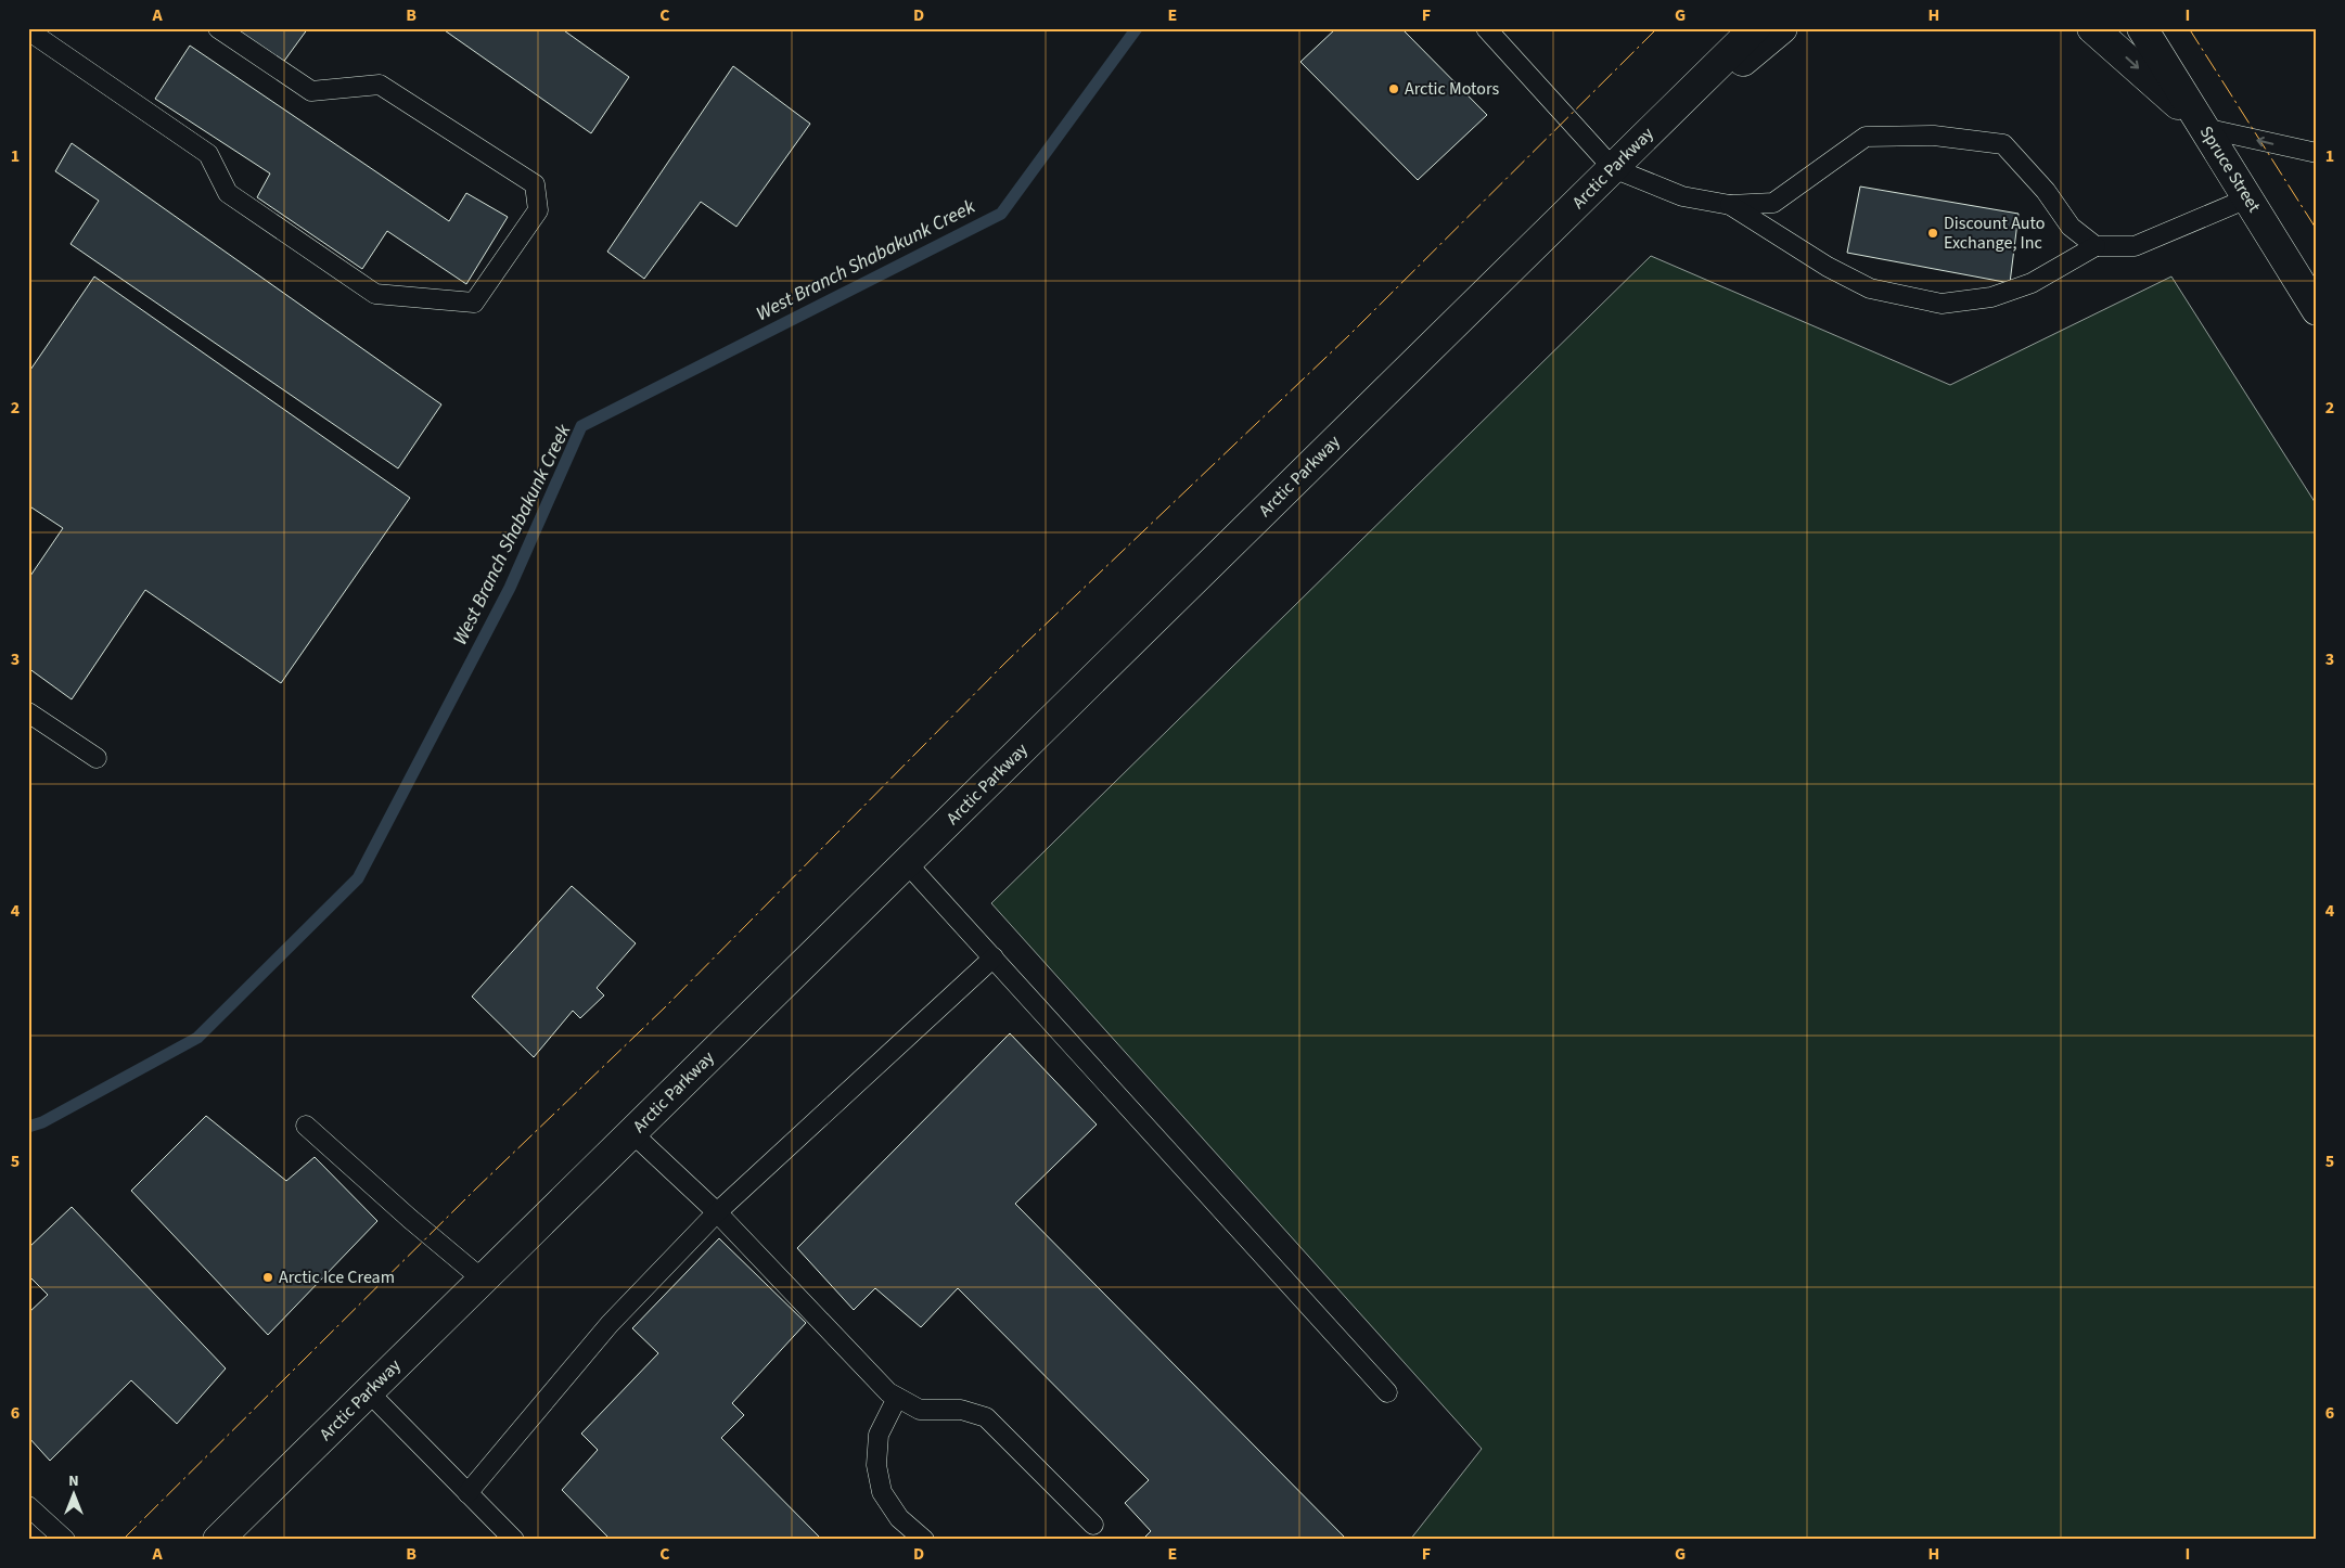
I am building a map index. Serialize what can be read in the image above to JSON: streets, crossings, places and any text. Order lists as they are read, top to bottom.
{
  "streets": {
    "street": ["Arctic Parkway", "Spruce Street"]
  },
  "water": ["West Branch Shabakunk Creek"],
  "places": ["Arctic Motors", "Discount Auto Exchange, Inc", "Arctic Ice Cream"],
  "north": "top",
  "grid": {
    "columns": [
      "A",
      "B",
      "C",
      "D",
      "E",
      "F",
      "G",
      "H",
      "I"
    ],
    "rows": [
      "1",
      "2",
      "3",
      "4",
      "5",
      "6"
    ]
  }
}
